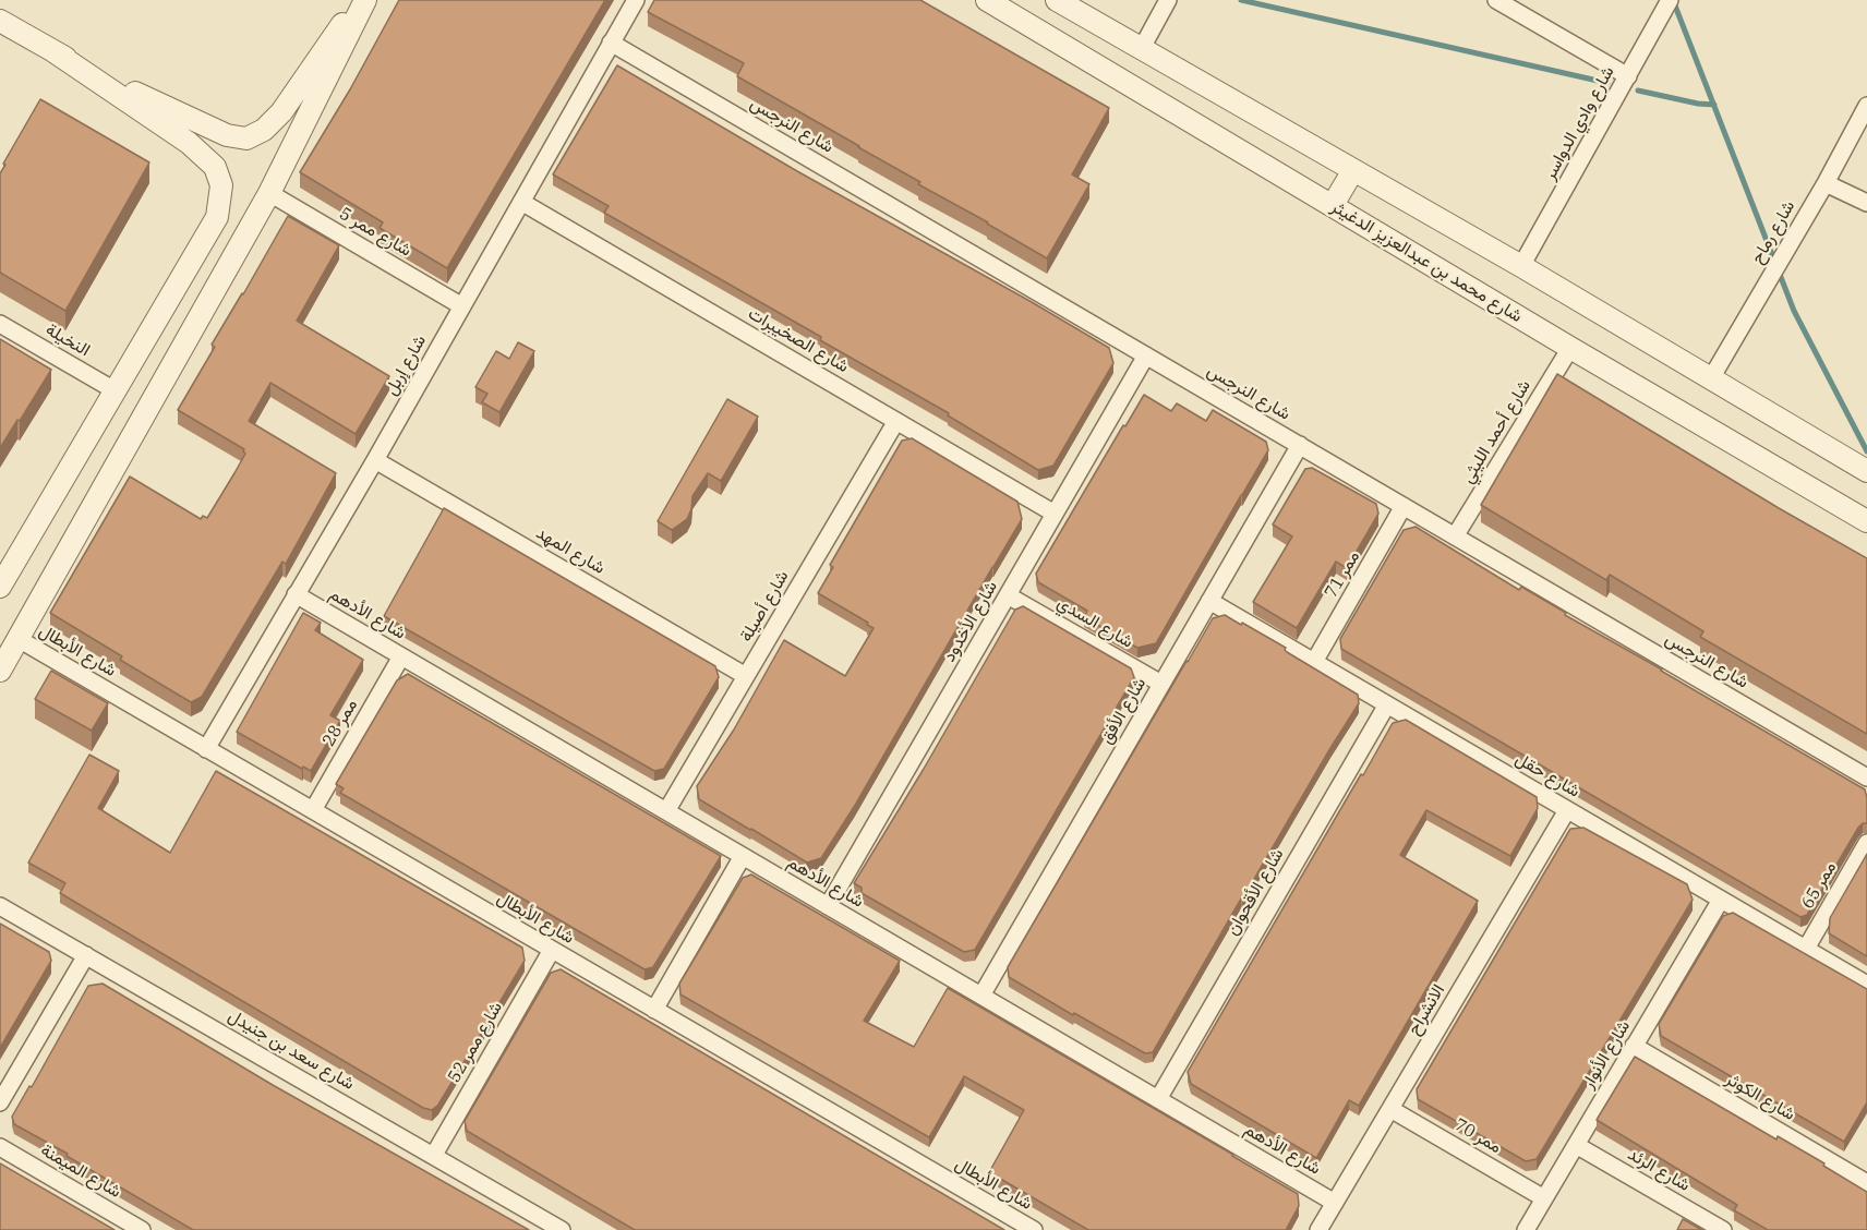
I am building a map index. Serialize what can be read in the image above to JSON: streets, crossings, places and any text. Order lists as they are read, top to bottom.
{
  "streets": {
    "street": [
      "شارع وادي الدواسر",
      "شارع النرجس",
      "شارع ممر 5",
      "شارع رماح",
      "شارع محمد بن عبدالعزيز الدغيثر",
      "النخيلة",
      "شارع الصخيبرات",
      "شارع إربل",
      "شارع أحمد الليثي",
      "شارع المهد",
      "ممر 71",
      "شارع أصيلة",
      "شارع الأدهم",
      "شارع الأخدود",
      "شارع السدي",
      "شارع الأبطال",
      "شارع الأفق",
      "ممر 28",
      "شارع حقل",
      "ممر 65",
      "شارع الأقحوان",
      "الانشراح",
      "شارع ممر 52",
      "شارع سعد بن جنيدل",
      "شارع الأنوار",
      "شارع الكوثر",
      "ممر 70",
      "شارع الرئد",
      "شارع الميمنة"
    ]
  },
  "crossings": [
    ["شارع النرجس", "شارع إربل"],
    ["شارع النرجس", "شارع أحمد الليثي"],
    ["شارع النرجس", "ممر 71"],
    ["شارع النرجس", "شارع الأخدود"],
    ["شارع النرجس", "شارع الأفق"],
    ["شارع ممر 5", "شارع إربل"],
    ["شارع محمد بن عبدالعزيز الدغيثر", "شارع أحمد الليثي"],
    ["شارع الصخيبرات", "شارع إربل"],
    ["شارع الصخيبرات", "شارع أصيلة"],
    ["شارع الصخيبرات", "شارع الأخدود"],
    ["شارع إربل", "شارع المهد"],
    ["شارع إربل", "شارع الأدهم"],
    ["شارع إربل", "شارع الأبطال"],
    ["شارع المهد", "شارع أصيلة"],
    ["ممر 71", "شارع حقل"],
    ["شارع أصيلة", "شارع الأدهم"],
    ["شارع الأدهم", "شارع الأخدود"],
    ["شارع الأدهم", "شارع الأفق"],
    ["شارع الأدهم", "ممر 28"],
    ["شارع الأدهم", "شارع الأقحوان"],
    ["شارع الأدهم", "الانشراح"],
    ["شارع الأخدود", "شارع السدي"],
    ["شارع السدي", "شارع الأفق"],
    ["شارع الأبطال", "ممر 28"],
    ["شارع الأبطال", "شارع ممر 52"],
    ["شارع الأفق", "شارع حقل"],
    ["شارع حقل", "ممر 65"],
    ["شارع حقل", "شارع الأقحوان"],
    ["شارع حقل", "الانشراح"],
    ["شارع حقل", "شارع الأنوار"],
    ["الانشراح", "ممر 70"],
    ["شارع ممر 52", "شارع سعد بن جنيدل"],
    ["شارع الأنوار", "شارع الكوثر"],
    ["شارع الأنوار", "ممر 70"],
    ["شارع الأنوار", "شارع الرئد"]
  ]
}
